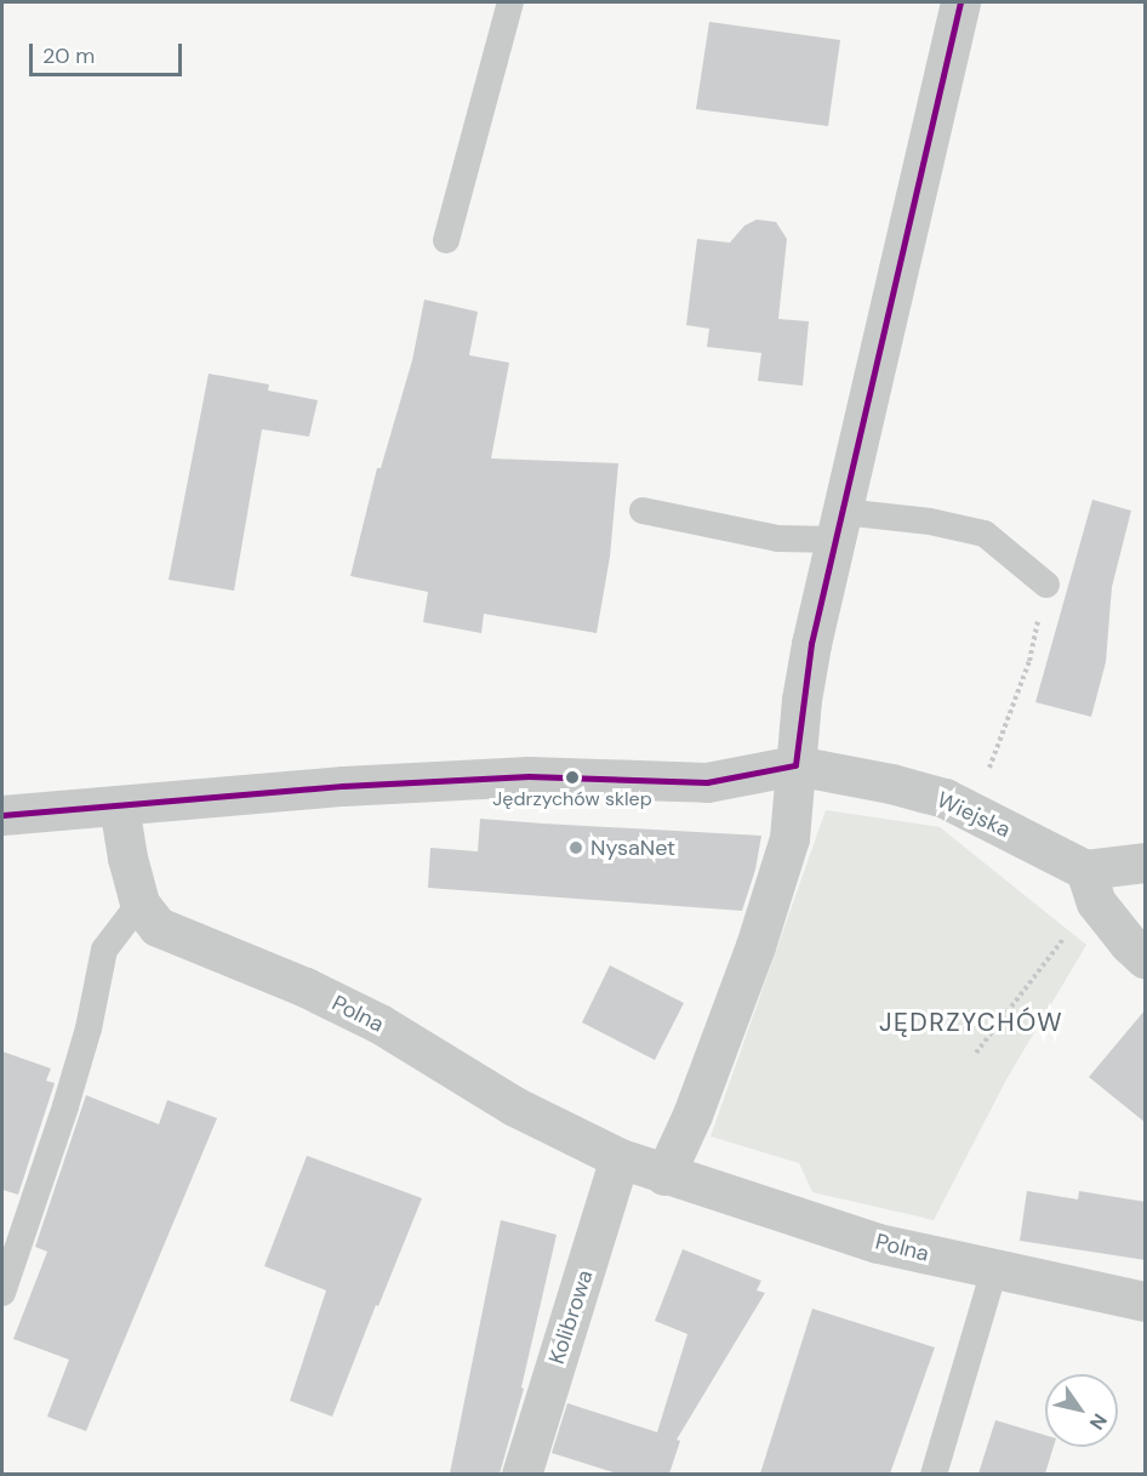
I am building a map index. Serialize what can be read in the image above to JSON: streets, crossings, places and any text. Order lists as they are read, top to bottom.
{
  "streets": {
    "street": ["Wiejska", "Polna", "Kolibrowa"]
  },
  "crossings": [
    ["Wiejska", "Polna"],
    ["Polna", "Kolibrowa"]
  ],
  "districts": ["JĘDRZYCHÓW"],
  "places": ["Jędrzychów sklep", "NysaNet"],
  "scale_bar": "20 m",
  "north": "bottom right"
}
